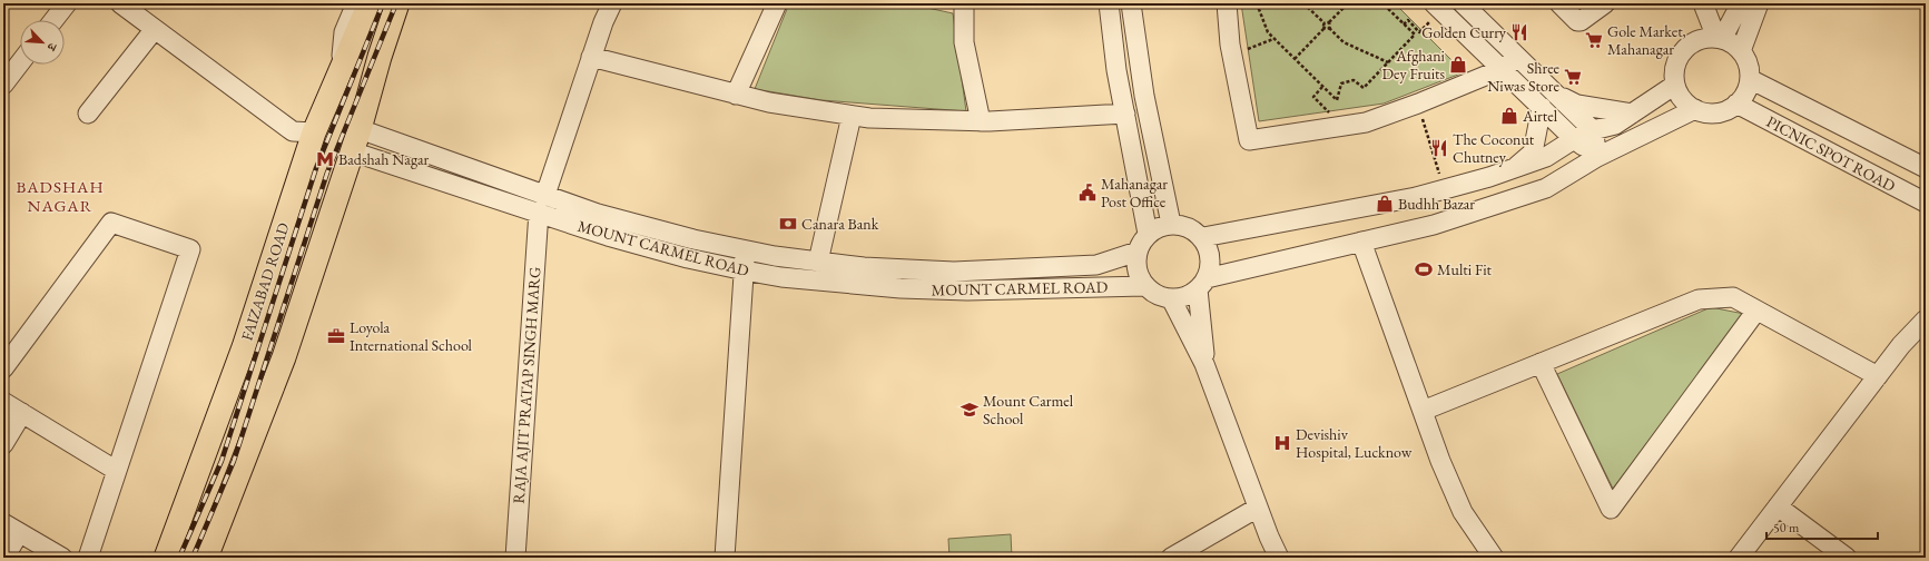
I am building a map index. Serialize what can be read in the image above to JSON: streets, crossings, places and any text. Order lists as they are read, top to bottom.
{
  "streets": {
    "main road": ["FAIZABAD ROAD"],
    "street": ["PICNIC SPOT ROAD", "MOUNT CARMEL ROAD", "RAJA AJIT PRATAP SINGH MARG"]
  },
  "crossings": [
    ["MOUNT CARMEL ROAD", "RAJA AJIT PRATAP SINGH MARG"]
  ],
  "districts": ["BADSHAH NAGAR"],
  "places": {
    "restaurant": ["Golden Curry", "The Coconut Chutney"],
    "supermarket": ["Gole Market, Mahanagar", "Shree Niwas Store"],
    "shop": ["Afghani Dey Fruits", "Airtel", "Budhh Bazar"],
    "metro station": ["Badshah Nagar"],
    "public building": ["Mahanagar Post Office"],
    "bank": ["Canara Bank"],
    "sports": ["Multi Fit"],
    "office": ["Loyola International School"],
    "school or university": ["Mount Carmel School"],
    "hospital": ["Devishiv Hospital, Lucknow"]
  },
  "scale_bar": "50 m",
  "north": "bottom right"
}
